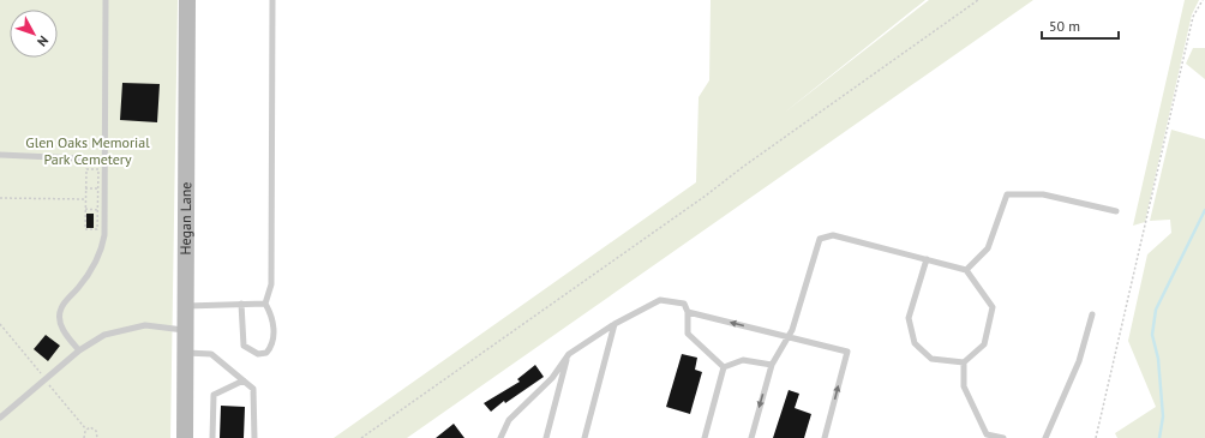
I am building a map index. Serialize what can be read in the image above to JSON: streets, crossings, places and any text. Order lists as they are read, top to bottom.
{
  "streets": {
    "street": ["Hegan Lane"]
  },
  "parks": ["Glen Oaks Memorial Park Cemetery"],
  "scale_bar": "50 m",
  "north": "bottom right"
}
